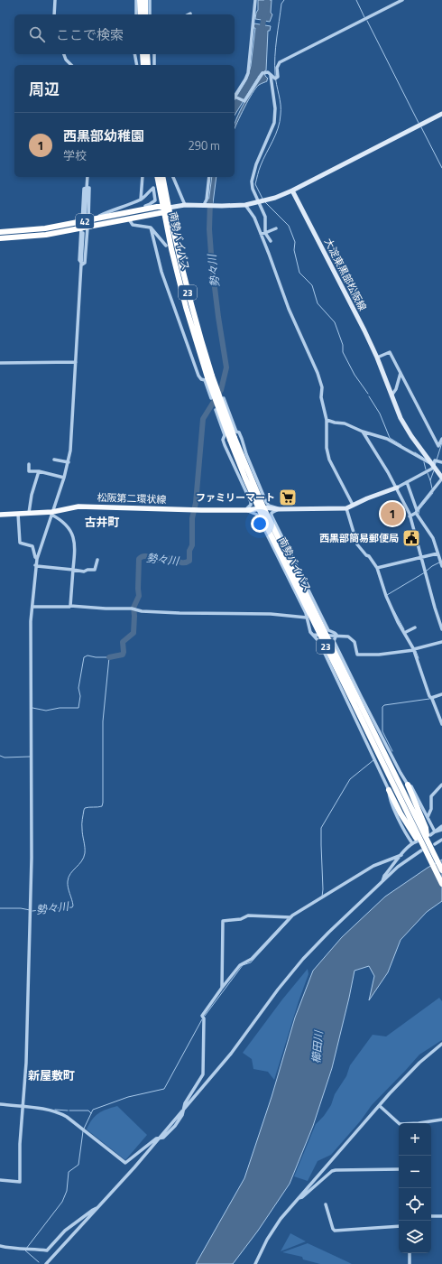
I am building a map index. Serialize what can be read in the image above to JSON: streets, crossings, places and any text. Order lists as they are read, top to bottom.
{
  "streets": {
    "highway": ["42", "南勢バイパス", "23"],
    "main road": ["大淀東黒部松阪線", "松阪第二環状線"]
  },
  "crossings": [
    ["42", "南勢バイパス"],
    ["南勢バイパス", "松阪第二環状線"]
  ],
  "districts": ["古井町", "新屋敷町"],
  "water": ["勢々川", "櫛田川"],
  "places": {
    "supermarket": ["ファミリーマート"],
    "public building": ["西黒部簡易郵便局"]
  },
  "page": {
    "search": "ここで検索",
    "heading": "周辺",
    "list": [
      {
        "mark": "1",
        "name": "西黒部幼稚園",
        "note": "学校",
        "value": "290 m"
      }
    ],
    "pins": "1",
    "map_buttons": ["+", "−"]
  }
}
